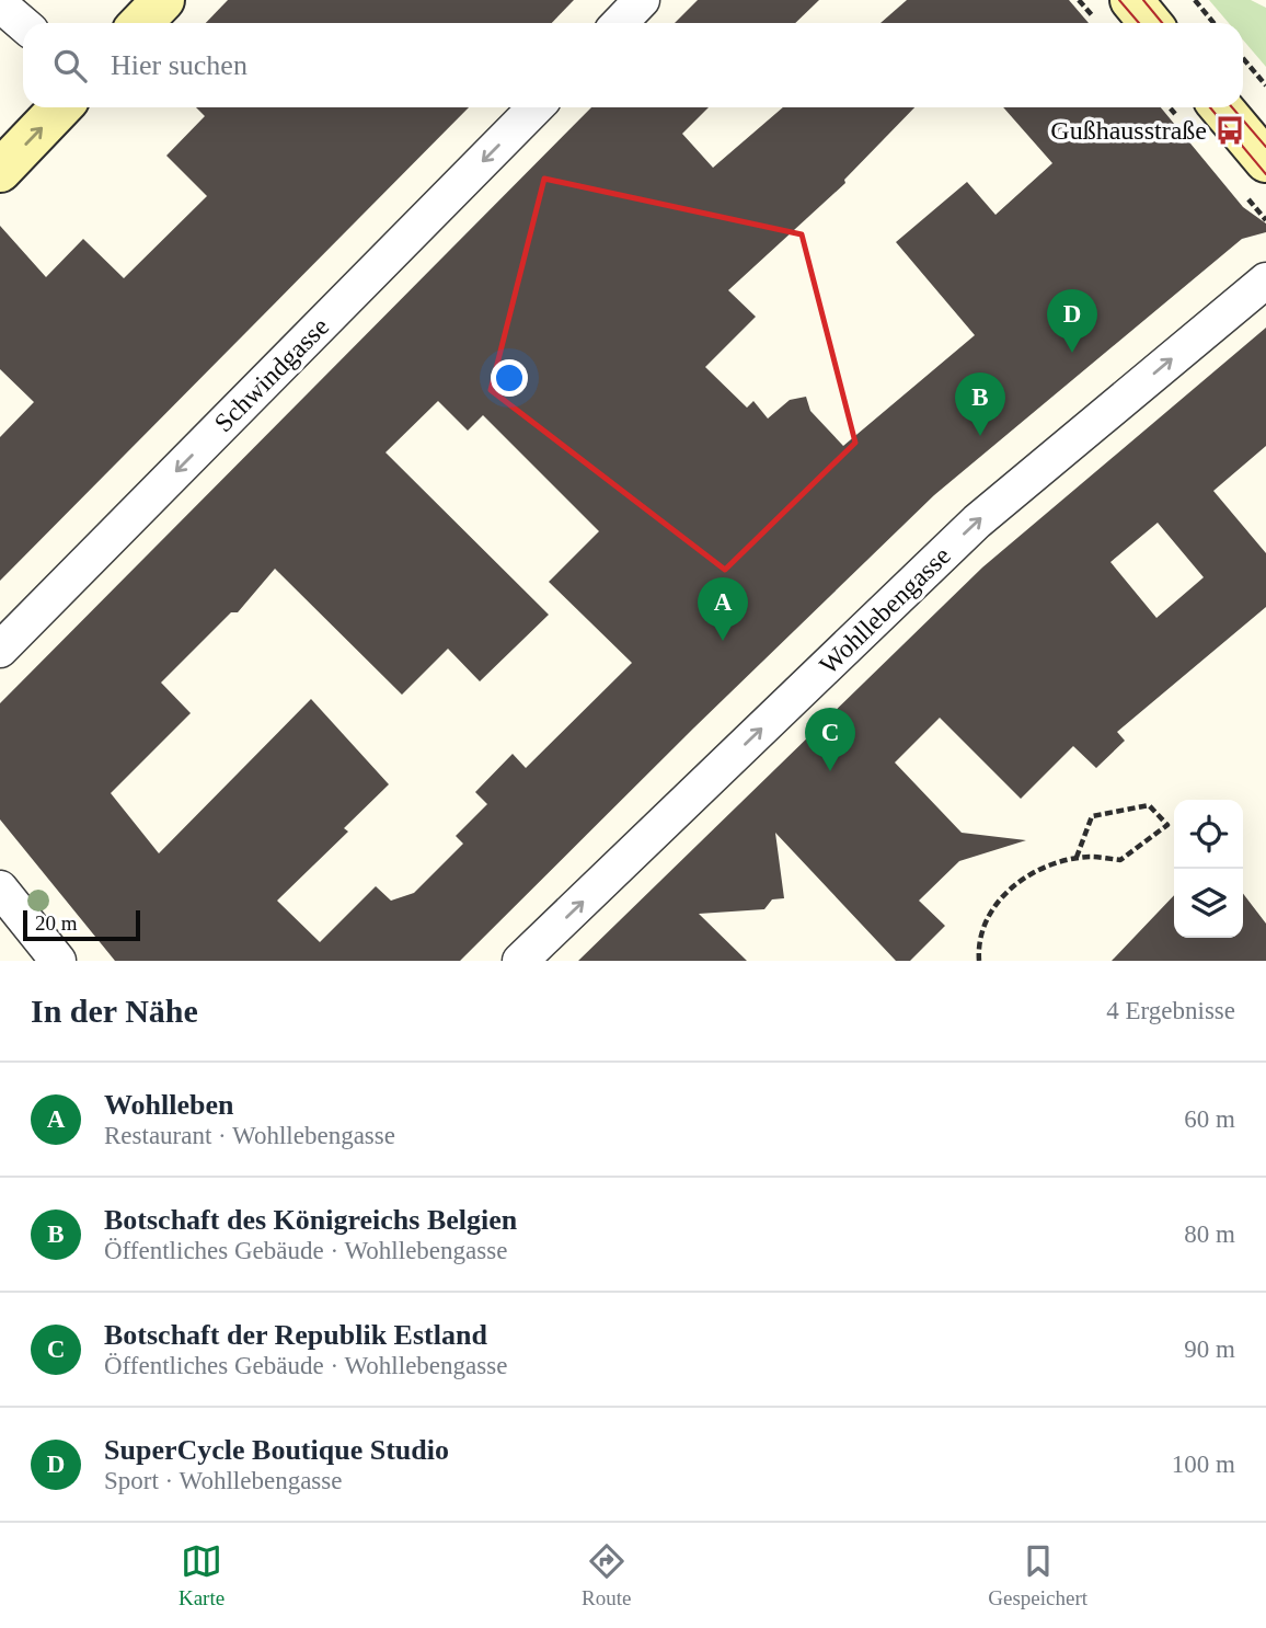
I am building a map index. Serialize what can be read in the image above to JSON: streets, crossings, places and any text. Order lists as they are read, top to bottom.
{
  "streets": {
    "street": ["Schwindgasse", "Wohllebengasse"]
  },
  "one_way": ["Schwindgasse", "Wohllebengasse"],
  "places": {
    "bus stop": ["Gußhausstraße"]
  },
  "scale_bar": "20 m",
  "page": {
    "search": "Hier suchen",
    "pins": [
      "D",
      "B",
      "A",
      "C"
    ],
    "scale": "20 m",
    "heading": ["In der Nähe", "4 Ergebnisse"],
    "list": [
      {
        "mark": "A",
        "name": "Wohlleben",
        "note": "Restaurant · Wohllebengasse",
        "value": "60 m"
      },
      {
        "mark": "B",
        "name": "Botschaft des Königreichs Belgien",
        "note": "Öffentliches Gebäude · Wohllebengasse",
        "value": "80 m"
      },
      {
        "mark": "C",
        "name": "Botschaft der Republik Estland",
        "note": "Öffentliches Gebäude · Wohllebengasse",
        "value": "90 m"
      },
      {
        "mark": "D",
        "name": "SuperCycle Boutique Studio",
        "note": "Sport · Wohllebengasse",
        "value": "100 m"
      }
    ],
    "nav": ["Karte", "Route", "Gespeichert"]
  }
}
